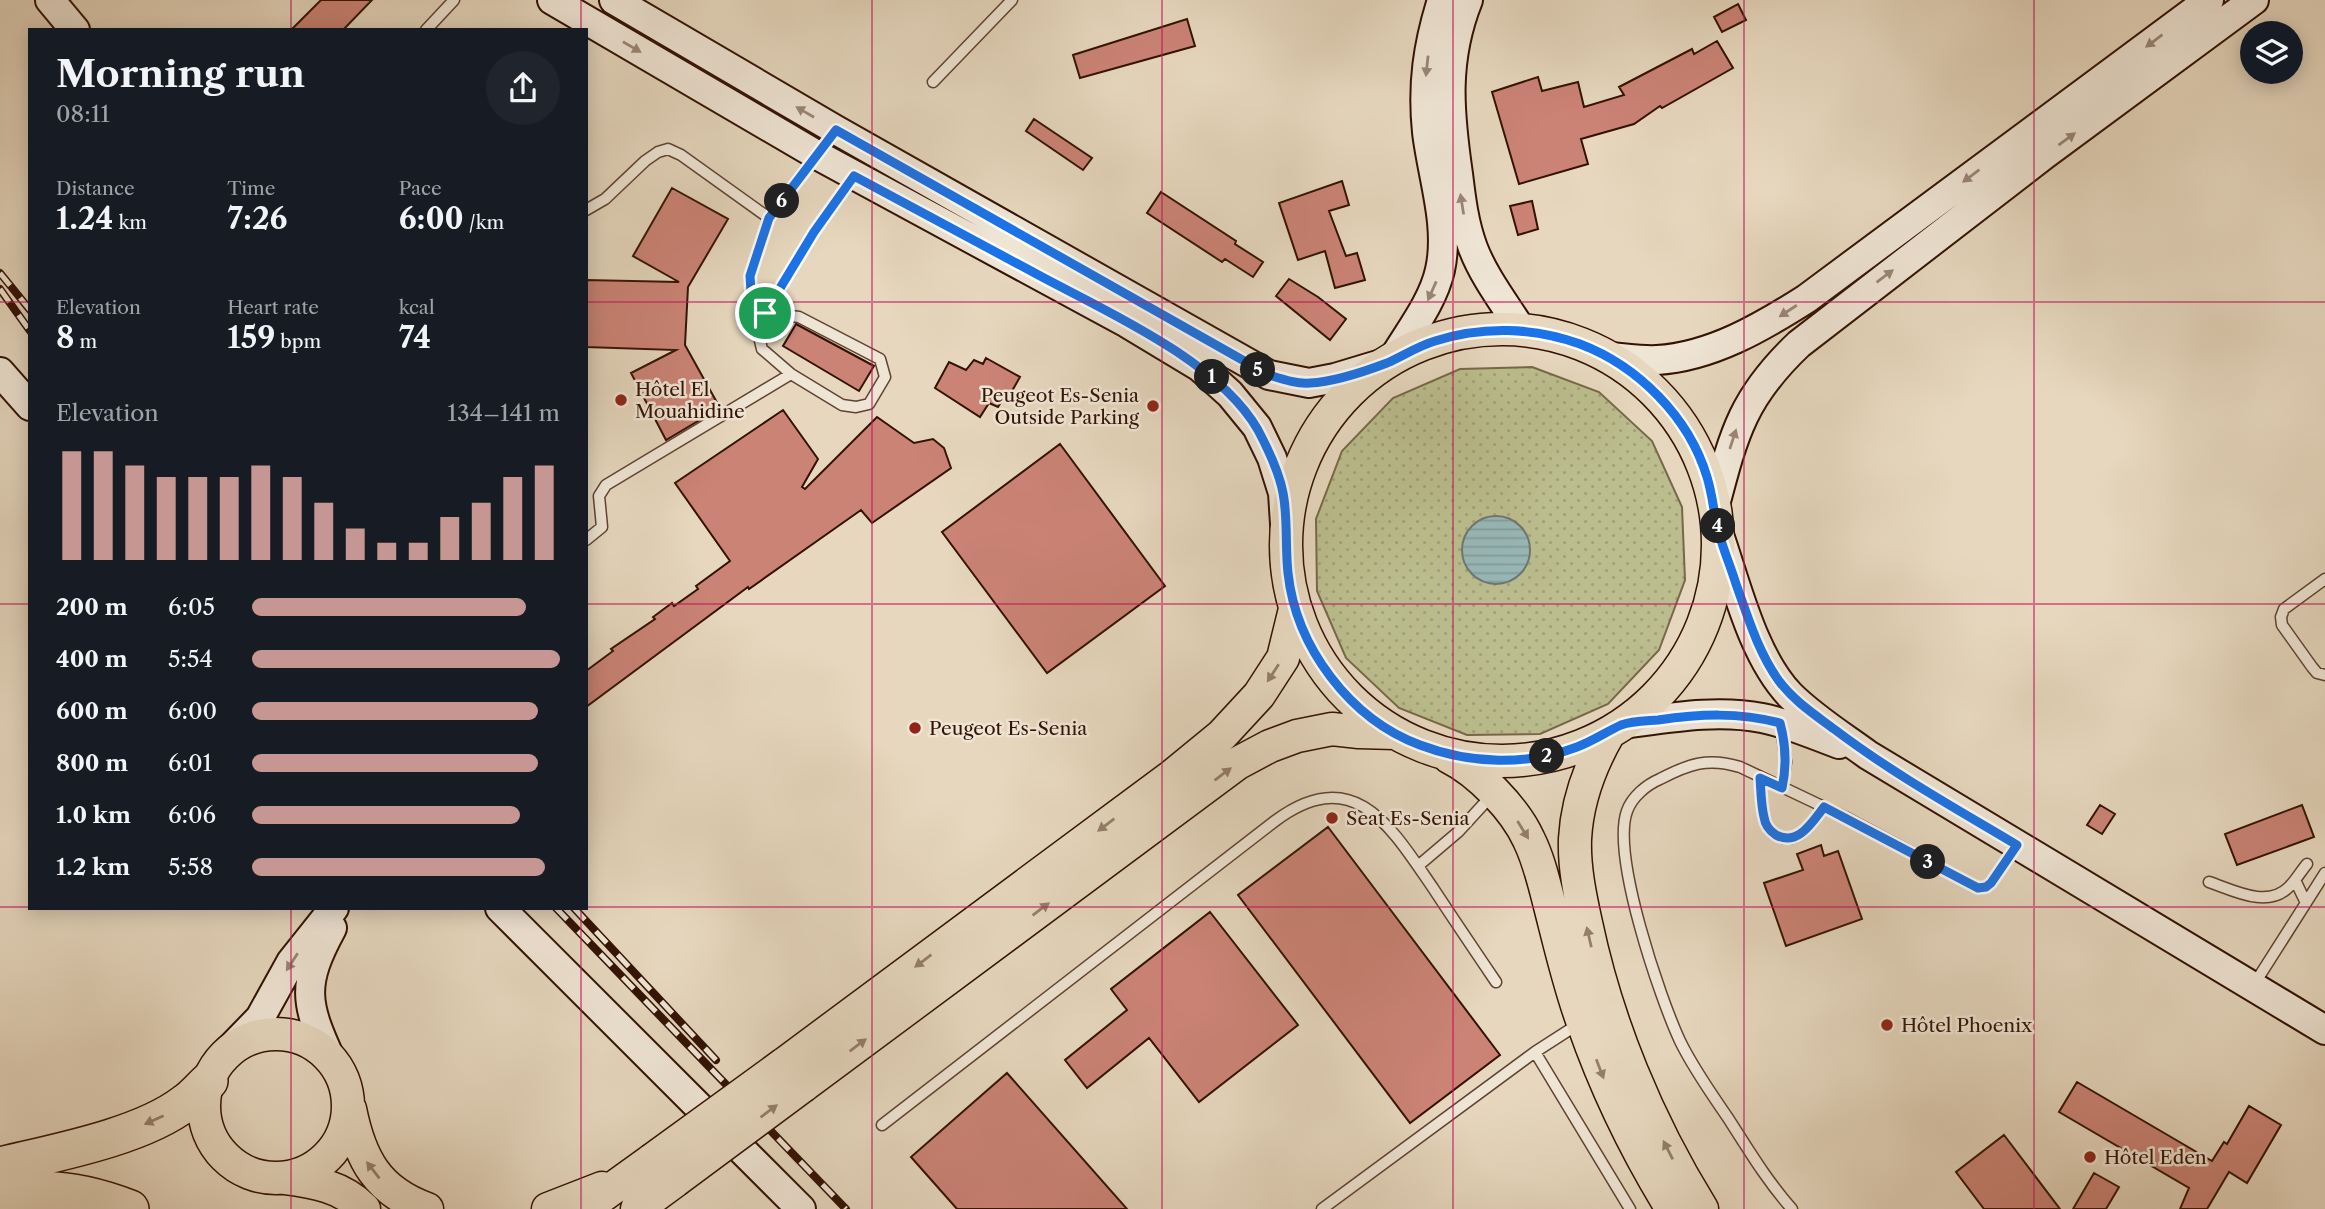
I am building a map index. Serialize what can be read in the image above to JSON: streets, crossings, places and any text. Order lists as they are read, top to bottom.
{
  "places": [
    "Hôtel El Mouahidine",
    "Peugeot Es-Senia Outside Parking",
    "Peugeot Es-Senia",
    "Seat Es-Senia",
    "Hôtel Phoenix",
    "Hôtel Eden"
  ],
  "page": {
    "heading": ["Morning run", "08:11"],
    "stats": [
      ["Distance", "1.24 km"],
      ["Time", "7:26"],
      ["Pace", "6:00 /km"],
      ["Elevation", "8 m"],
      ["Heart rate", "159 bpm"],
      ["kcal", "74"]
    ],
    "pins": [
      "6",
      "5",
      "1",
      "4",
      "2",
      "3"
    ],
    "chart": ["Elevation", "134–141 m"],
    "list": [
      {
        "name": "200 m",
        "note": "6:05"
      },
      {
        "name": "400 m",
        "note": "5:54"
      },
      {
        "name": "600 m",
        "note": "6:00"
      },
      {
        "name": "800 m",
        "note": "6:01"
      },
      {
        "name": "1.0 km",
        "note": "6:06"
      },
      {
        "name": "1.2 km",
        "note": "5:58"
      }
    ]
  }
}
